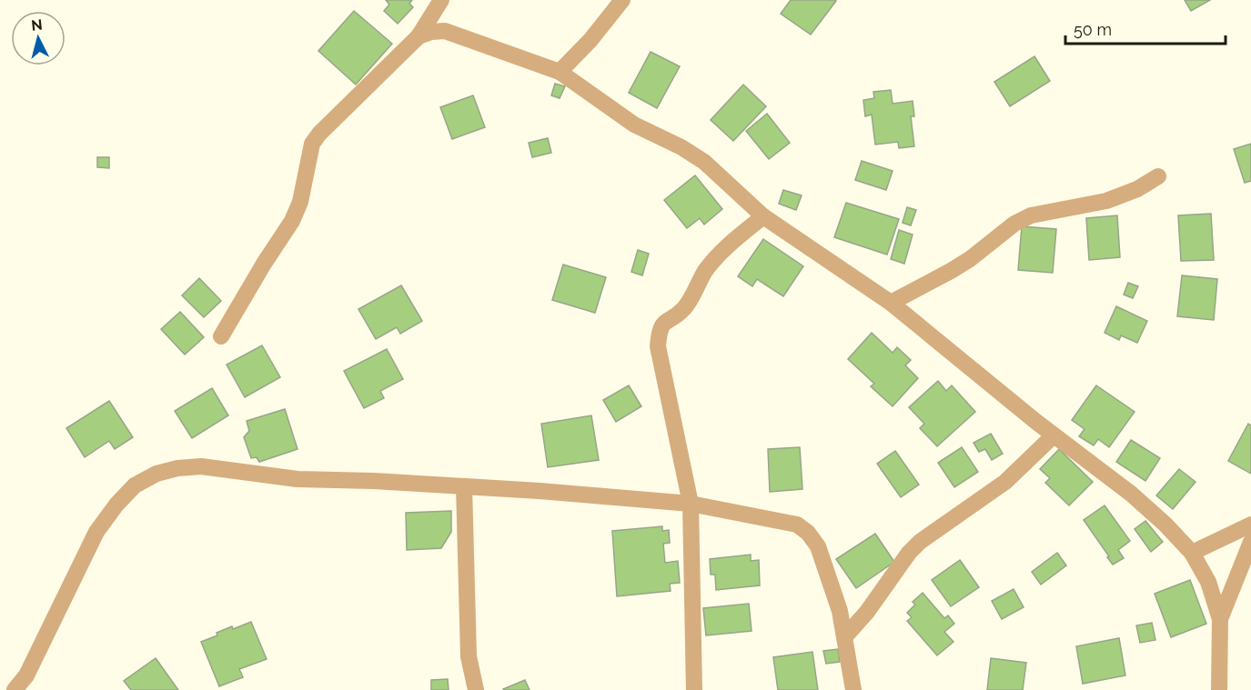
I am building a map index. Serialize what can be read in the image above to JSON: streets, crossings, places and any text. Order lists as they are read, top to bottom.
{
  "scale_bar": "50 m",
  "north": "top"
}
